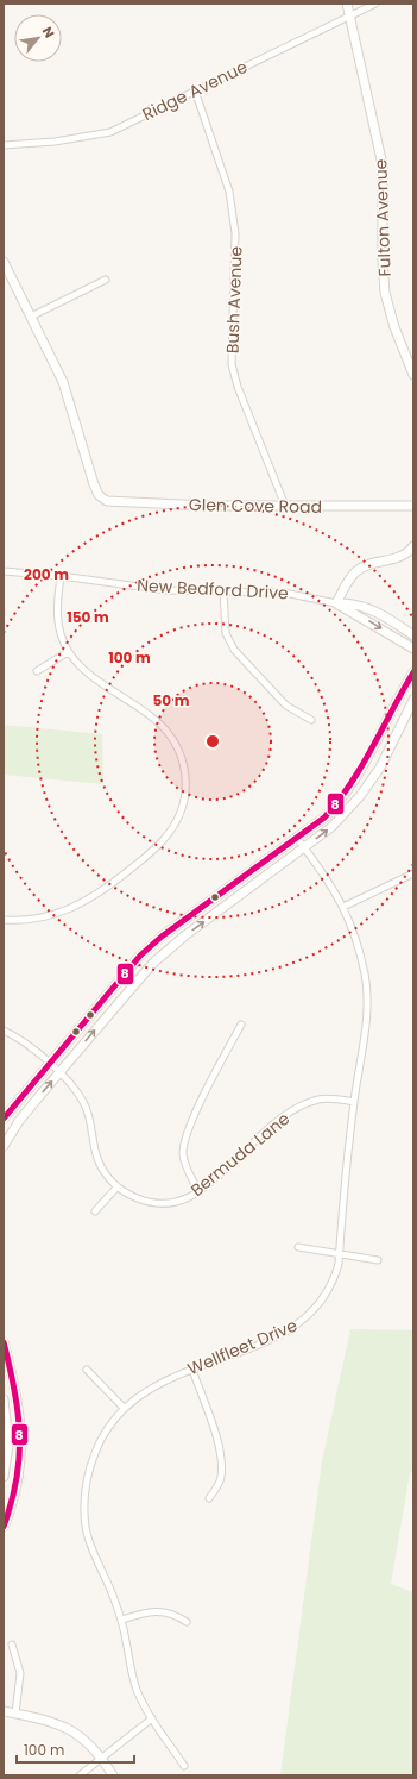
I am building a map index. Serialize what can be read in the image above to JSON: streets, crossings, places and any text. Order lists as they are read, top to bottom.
{
  "streets": {
    "main road": ["Fulton Avenue", "Glen Cove Road", "New Bedford Drive"],
    "street": [
      "Ridge Avenue",
      "Bush Avenue",
      "Bermuda Lane",
      "Wellfleet Drive"
    ]
  },
  "crossings": [
    ["Ridge Avenue", "Fulton Avenue"],
    ["Ridge Avenue", "Bush Avenue"],
    ["Bush Avenue", "Glen Cove Road"],
    ["Bermuda Lane", "Wellfleet Drive"]
  ],
  "lines": ["transit line 8"],
  "scale_bar": "100 m",
  "north": "top right",
  "rings": [
    "200 m",
    "150 m",
    "100 m",
    "50 m"
  ]
}
